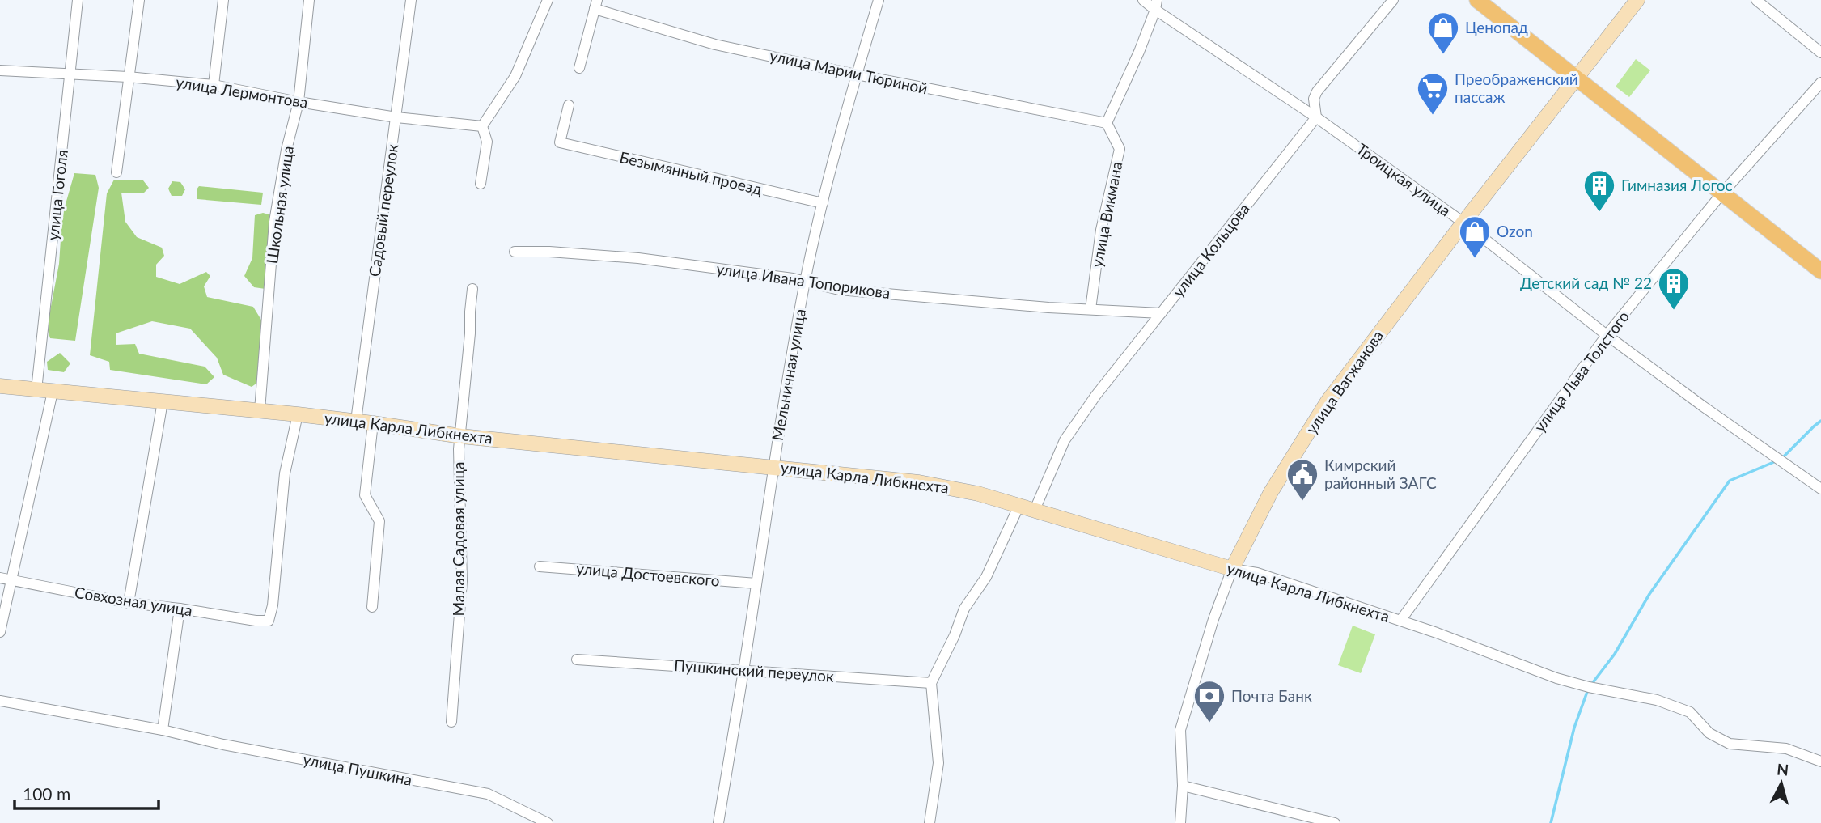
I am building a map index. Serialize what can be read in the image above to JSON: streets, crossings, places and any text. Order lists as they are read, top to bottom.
{
  "streets": {
    "street": [
      "улица Марии Тюриной",
      "улица Лермонтова",
      "Безымянный проезд",
      "Троицкая улица",
      "улица Гоголя",
      "Школьная улица",
      "Садовый переулок",
      "улица Викмана",
      "улица Кольцова",
      "улица Ивана Топорикова",
      "улица Льва Толстого",
      "Мельничная улица",
      "улица Вагжанова",
      "улица Карла Либкнехта",
      "Малая Садовая улица",
      "улица Достоевского",
      "Совхозная улица",
      "Пушкинский переулок",
      "улица Пушкина"
    ]
  },
  "crossings": [
    ["улица Марии Тюриной", "улица Викмана"],
    ["улица Марии Тюриной", "Мельничная улица"],
    ["улица Лермонтова", "улица Гоголя"],
    ["улица Лермонтова", "Школьная улица"],
    ["улица Лермонтова", "Садовый переулок"],
    ["Безымянный проезд", "Мельничная улица"],
    ["Троицкая улица", "улица Кольцова"],
    ["Троицкая улица", "улица Льва Толстого"],
    ["Троицкая улица", "улица Вагжанова"],
    ["улица Гоголя", "улица Карла Либкнехта"],
    ["Школьная улица", "улица Карла Либкнехта"],
    ["Садовый переулок", "улица Карла Либкнехта"],
    ["улица Викмана", "улица Ивана Топорикова"],
    ["улица Кольцова", "улица Ивана Топорикова"],
    ["улица Кольцова", "улица Карла Либкнехта"],
    ["улица Ивана Топорикова", "Мельничная улица"],
    ["улица Льва Толстого", "улица Карла Либкнехта"],
    ["Мельничная улица", "улица Карла Либкнехта"],
    ["Мельничная улица", "улица Достоевского"],
    ["Мельничная улица", "Пушкинский переулок"],
    ["улица Вагжанова", "улица Карла Либкнехта"],
    ["улица Карла Либкнехта", "Малая Садовая улица"],
    ["улица Карла Либкнехта", "Совхозная улица"]
  ],
  "places": {
    "shop": ["Ценопад", "Ozon"],
    "supermarket": ["Преображенский пассаж"],
    "building": ["Гимназия Логос", "Детский сад № 22"],
    "public building": ["Кимрский районный ЗАГС"],
    "bank": ["Почта Банк"]
  },
  "scale_bar": "100 m",
  "north": "top"
}
